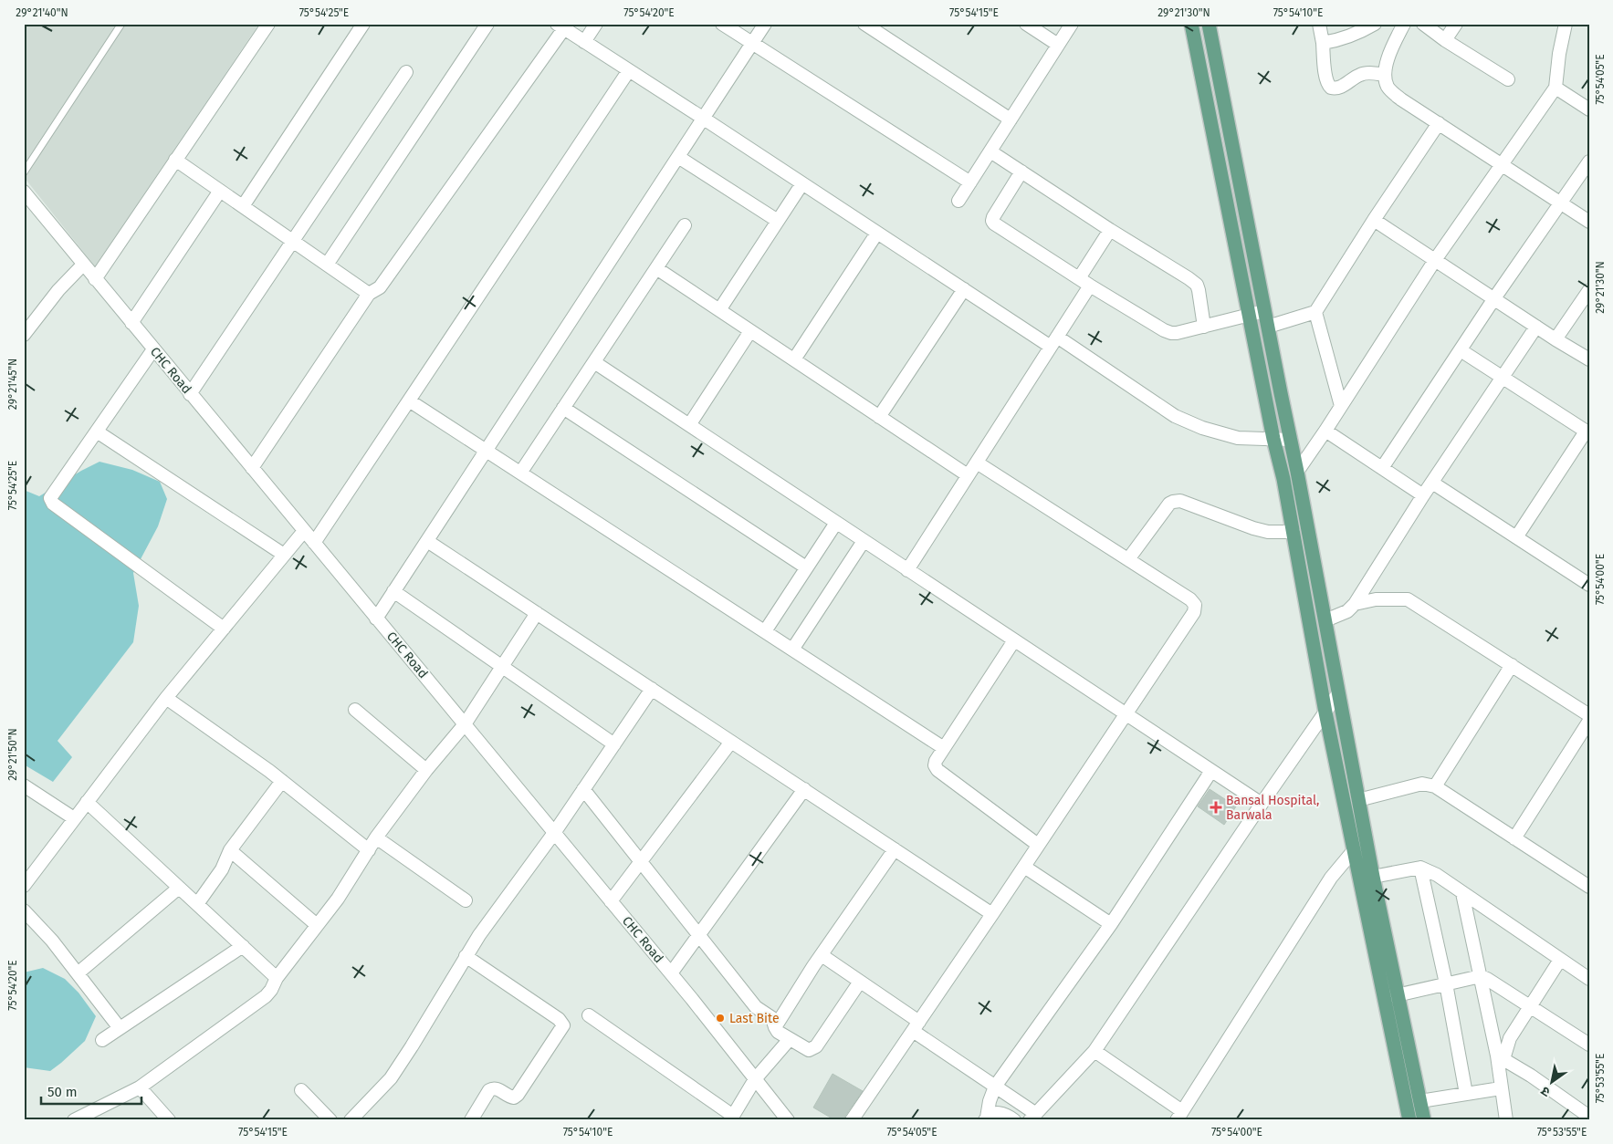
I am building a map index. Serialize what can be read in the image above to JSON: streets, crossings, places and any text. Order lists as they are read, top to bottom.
{
  "streets": {
    "street": ["CHC Road"]
  },
  "places": {
    "health": ["Bansal Hospital, Barwala"],
    "other": ["Last Bite"]
  },
  "scale_bar": "50 m",
  "north": "bottom left",
  "coordinates": [
    "29°21'40\"N",
    "75°54'25\"E",
    "75°54'20\"E",
    "75°54'15\"E",
    "29°21'30\"N",
    "75°54'10\"E",
    "75°54'05\"E",
    "29°21'45\"N",
    "75°54'00\"E",
    "29°21'50\"N",
    "75°53'55\"E"
  ]
}
